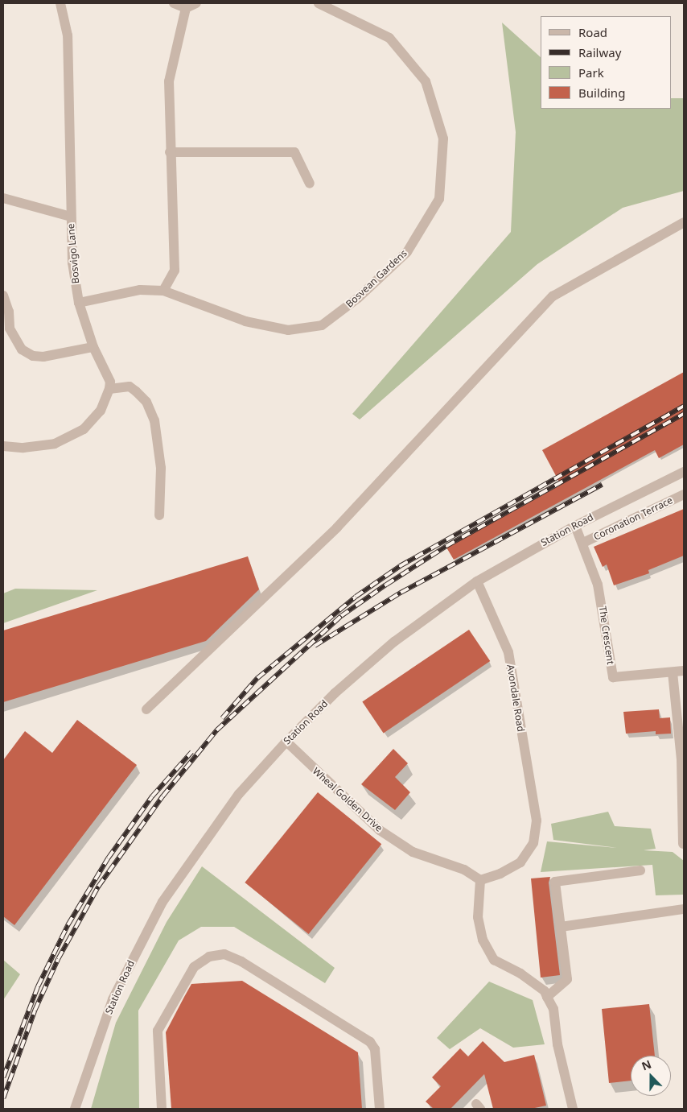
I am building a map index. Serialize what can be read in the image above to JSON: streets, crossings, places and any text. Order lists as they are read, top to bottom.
{
  "streets": {
    "street": [
      "Bosvigo Lane",
      "Bosvean Gardens",
      "Coronation Terrace",
      "Station Road",
      "The Crescent",
      "Avondale Road",
      "Wheal Golden Drive"
    ]
  },
  "crossings": [
    ["Bosvigo Lane", "Bosvean Gardens"],
    ["Coronation Terrace", "The Crescent"],
    ["Station Road", "The Crescent"],
    ["Station Road", "Avondale Road"],
    ["Station Road", "Wheal Golden Drive"],
    ["Avondale Road", "Wheal Golden Drive"]
  ],
  "legend": [
    "Road",
    "Railway",
    "Park",
    "Building"
  ],
  "north": "top"
}
